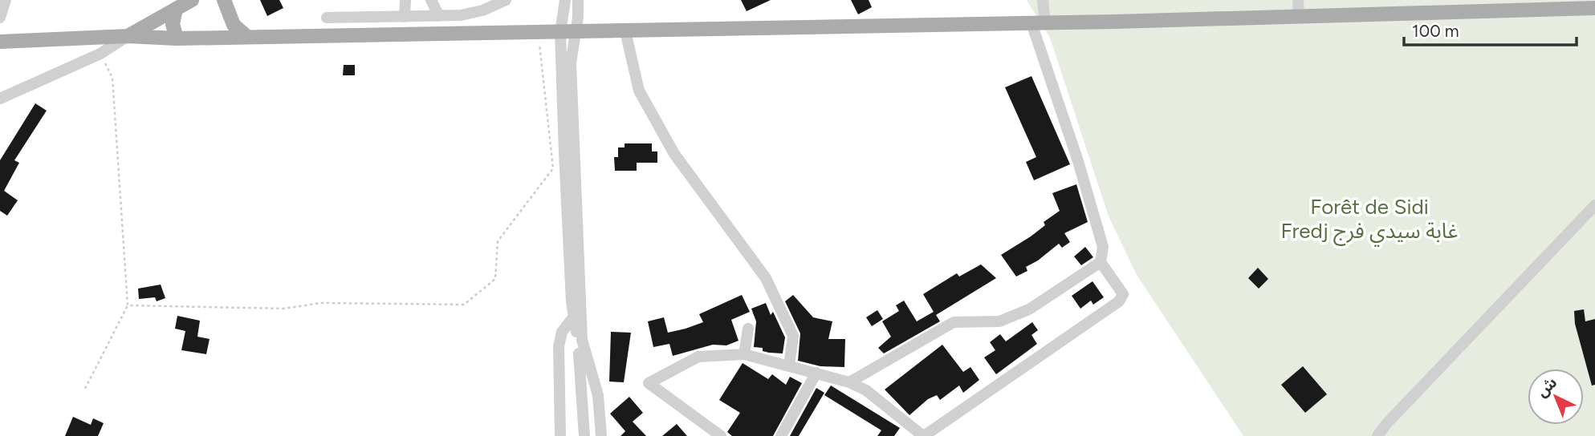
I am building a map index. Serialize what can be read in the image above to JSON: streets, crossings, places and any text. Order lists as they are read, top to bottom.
{
  "parks": ["Forêt de Sidi Fredj غابة سيدي فرج"],
  "scale_bar": "100 m",
  "north": "top left"
}
